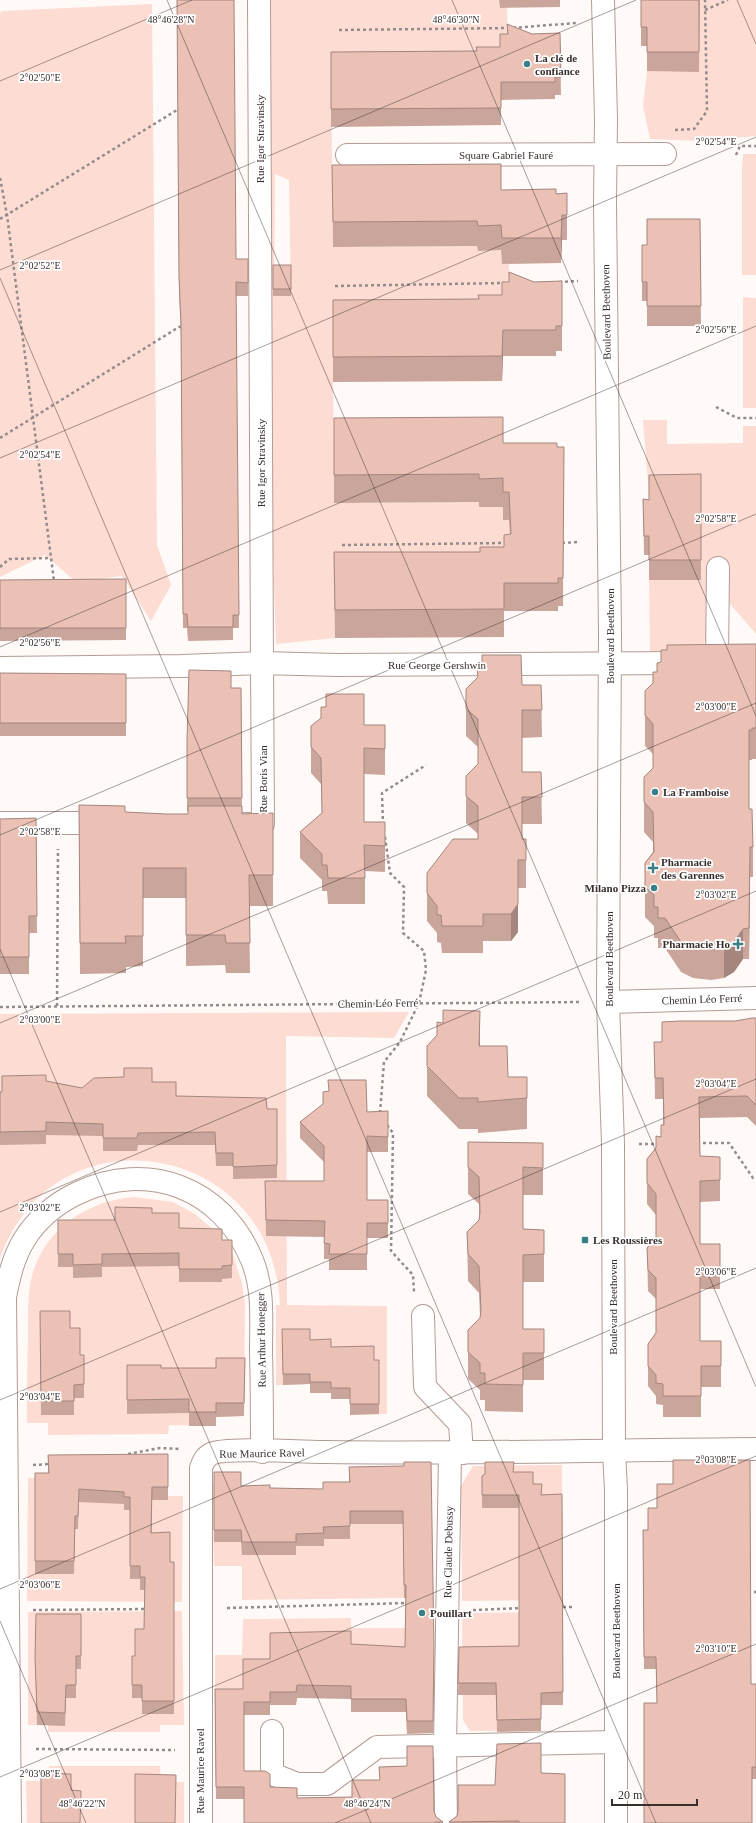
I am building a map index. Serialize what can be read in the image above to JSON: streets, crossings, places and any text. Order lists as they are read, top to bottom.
{
  "streets": {
    "street": [
      "Rue Igor Stravinsky",
      "Square Gabriel Fauré",
      "Boulevard Beethoven",
      "Rue George Gershwin",
      "Rue Boris Vian",
      "Chemin Léo Ferré",
      "Rue Arthur Honegger",
      "Rue Maurice Ravel",
      "Rue Claude Debussy"
    ]
  },
  "crossings": [
    ["Rue Igor Stravinsky", "Rue George Gershwin"],
    ["Rue Igor Stravinsky", "Rue Boris Vian"],
    ["Square Gabriel Fauré", "Boulevard Beethoven"],
    ["Boulevard Beethoven", "Rue George Gershwin"],
    ["Boulevard Beethoven", "Chemin Léo Ferré"],
    ["Boulevard Beethoven", "Rue Maurice Ravel"],
    ["Rue George Gershwin", "Rue Boris Vian"],
    ["Rue Arthur Honegger", "Rue Maurice Ravel"],
    ["Rue Maurice Ravel", "Rue Claude Debussy"]
  ],
  "places": {
    "other": [
      "La clé de confiance",
      "La Framboise",
      "Milano Pizza",
      "Pouillart"
    ],
    "health": ["Pharmacie des Garennes", "Pharmacie Ho"],
    "transit": ["Les Roussières"]
  },
  "scale_bar": "20 m",
  "coordinates": [
    "48°46'28\"N",
    "48°46'30\"N",
    "2°02'50\"E",
    "2°02'54\"E",
    "2°02'52\"E",
    "2°02'56\"E",
    "2°02'58\"E",
    "2°03'00\"E",
    "2°03'02\"E",
    "2°03'04\"E",
    "2°03'06\"E",
    "2°03'08\"E",
    "2°03'10\"E",
    "48°46'22\"N",
    "48°46'24\"N"
  ]
}
